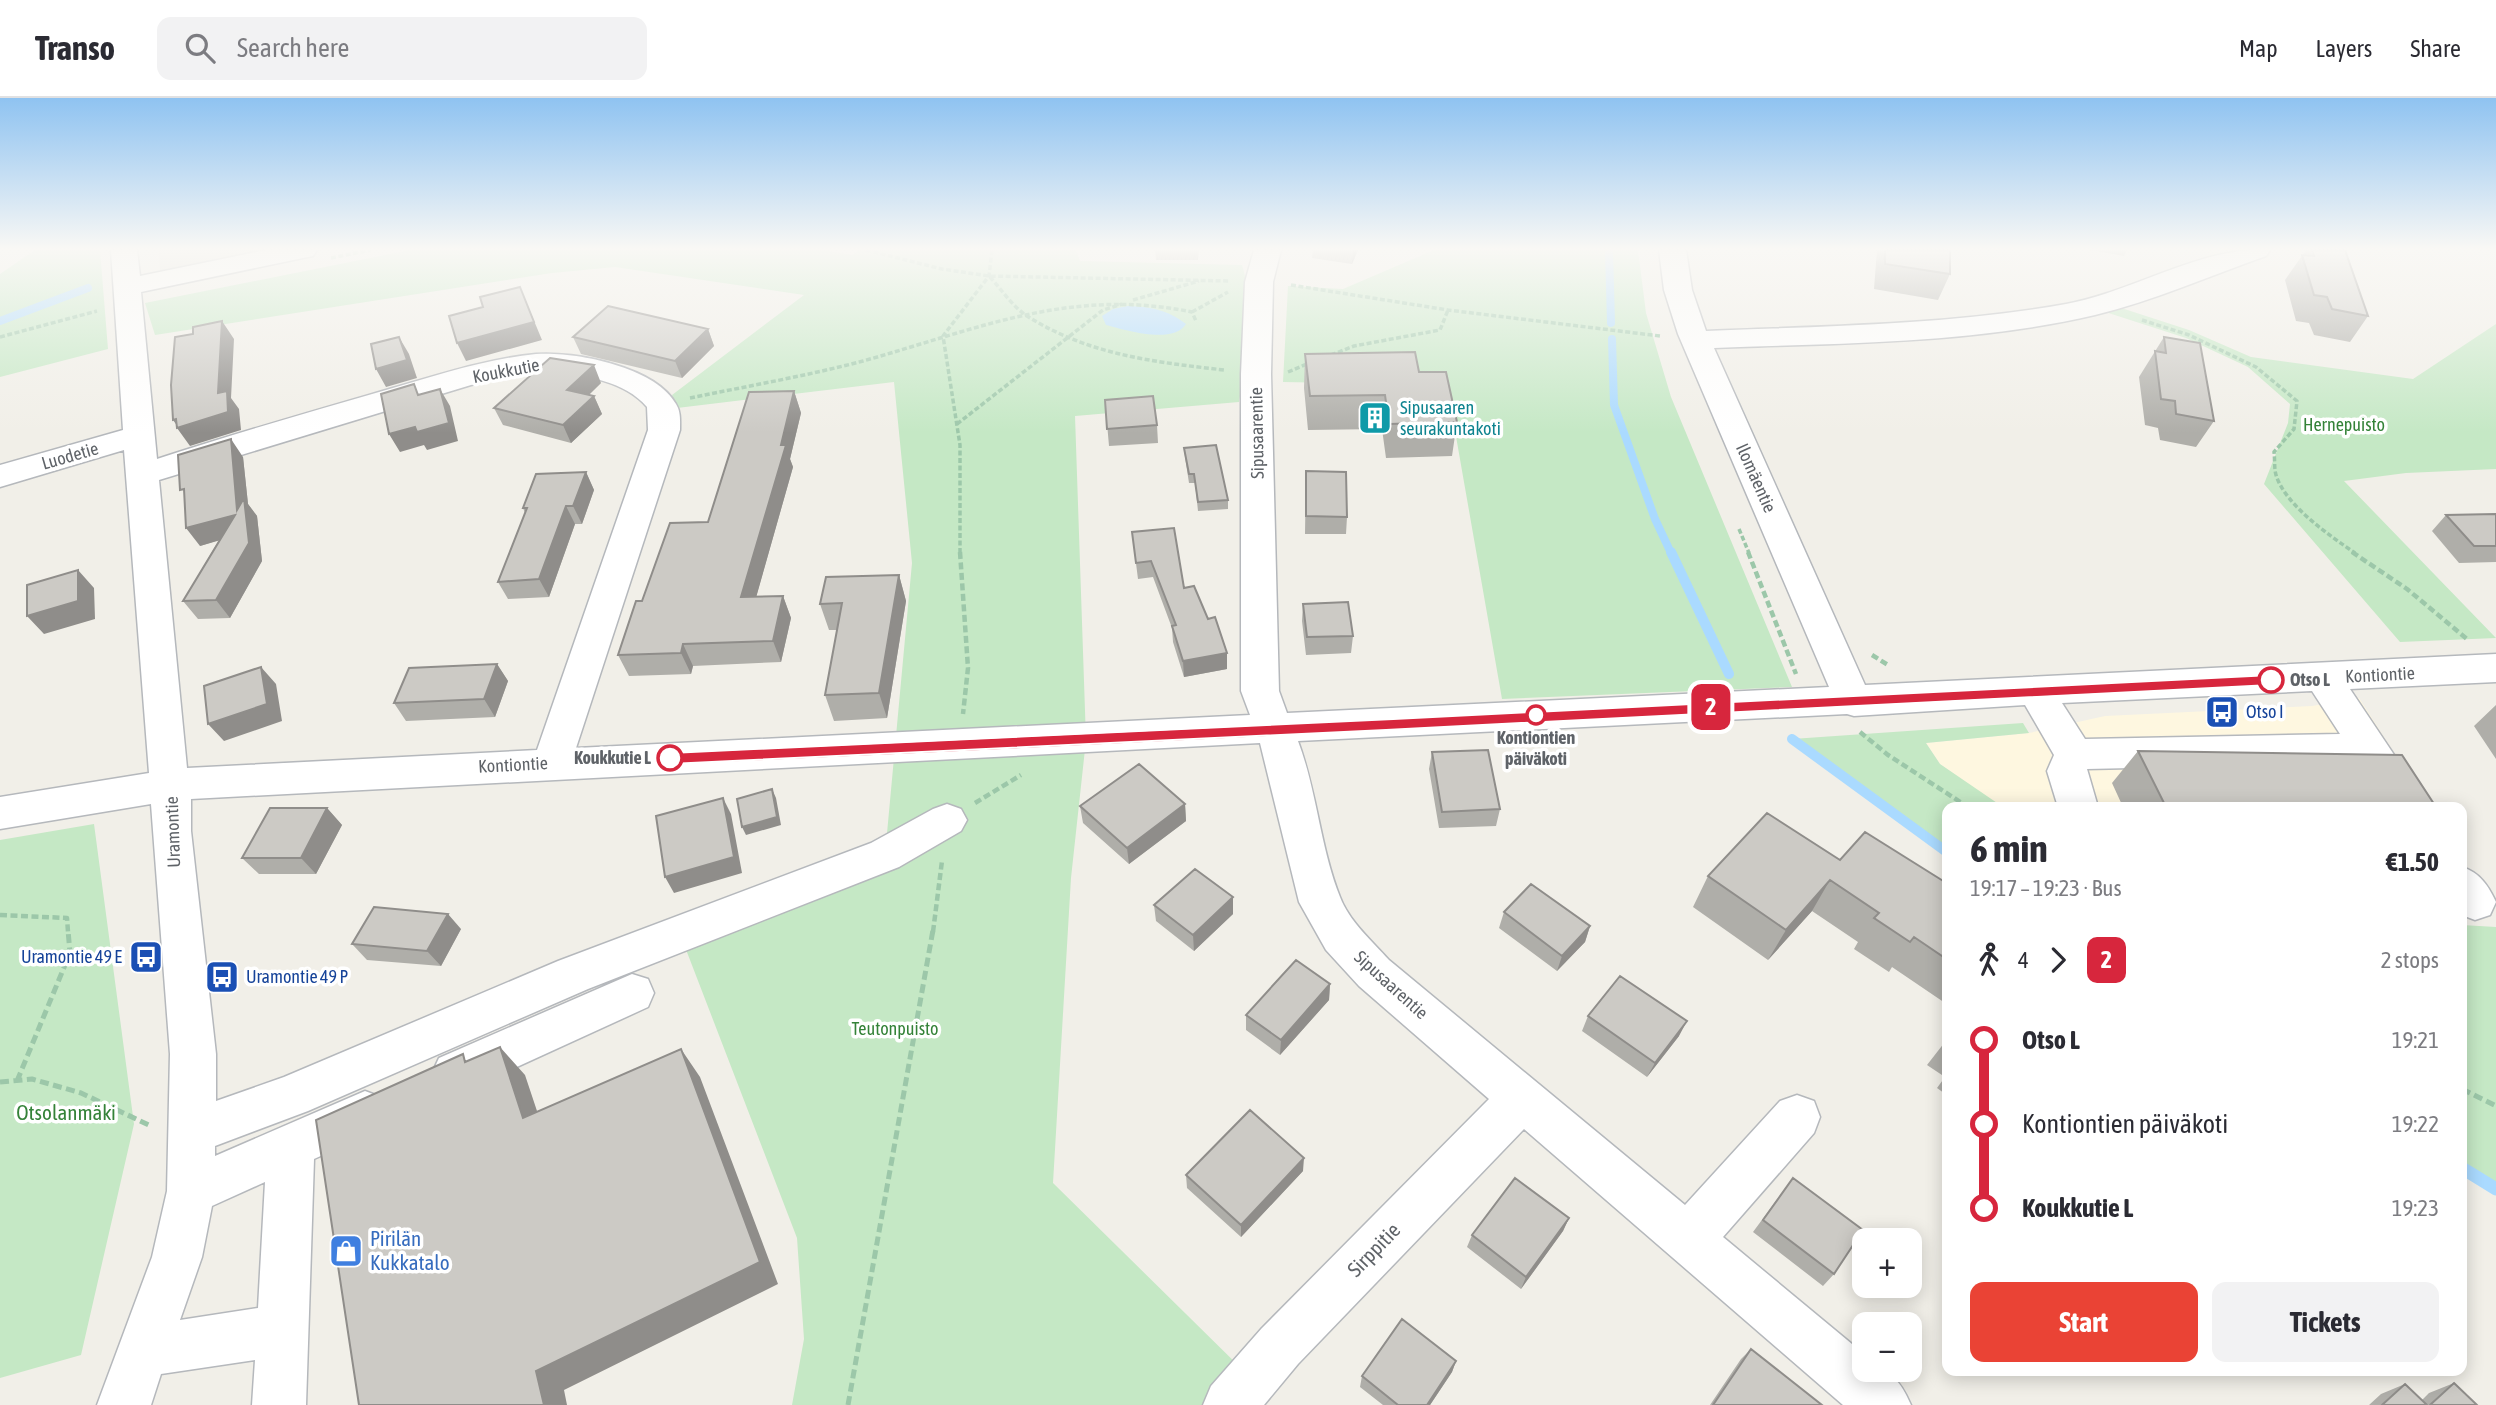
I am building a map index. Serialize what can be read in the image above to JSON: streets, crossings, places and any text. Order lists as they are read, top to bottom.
{
  "streets": {
    "street": [
      "Koukkutie",
      "Sipusaarentie",
      "Luodetie",
      "Ilomäentie",
      "Kontiontie",
      "Uramontie",
      "Sirppitie"
    ]
  },
  "crossings": [
    ["Koukkutie", "Uramontie"],
    ["Sipusaarentie", "Kontiontie"],
    ["Sipusaarentie", "Sirppitie"],
    ["Luodetie", "Uramontie"],
    ["Ilomäentie", "Kontiontie"],
    ["Kontiontie", "Uramontie"]
  ],
  "parks": ["Hernepuisto", "Teutonpuisto", "Otsolanmäki"],
  "places": {
    "building": ["Sipusaaren seurakuntakoti"],
    "other": ["Otso L", "Kontiontien päiväkoti", "Koukkutie L"],
    "bus stop": ["Otso I", "Uramontie 49 E", "Uramontie 49 P"],
    "shop": ["Pirilän Kukkatalo"]
  },
  "lines": ["bus line 2"],
  "page": {
    "header": "Transo",
    "search": "Search here",
    "nav": ["Map", "Layers", "Share"],
    "on_map": "2",
    "heading": ["6 min", "19:17 – 19:23 · Bus", "€1.50"],
    "legs": ["4", "2", "2 stops"],
    "list": [
      {
        "name": "Otso L",
        "value": "19:21"
      },
      {
        "name": "Kontiontien päiväkoti",
        "value": "19:22"
      },
      {
        "name": "Koukkutie L",
        "value": "19:23"
      }
    ],
    "map_buttons": ["+", "−"],
    "buttons": ["Start", "Tickets"]
  }
}
